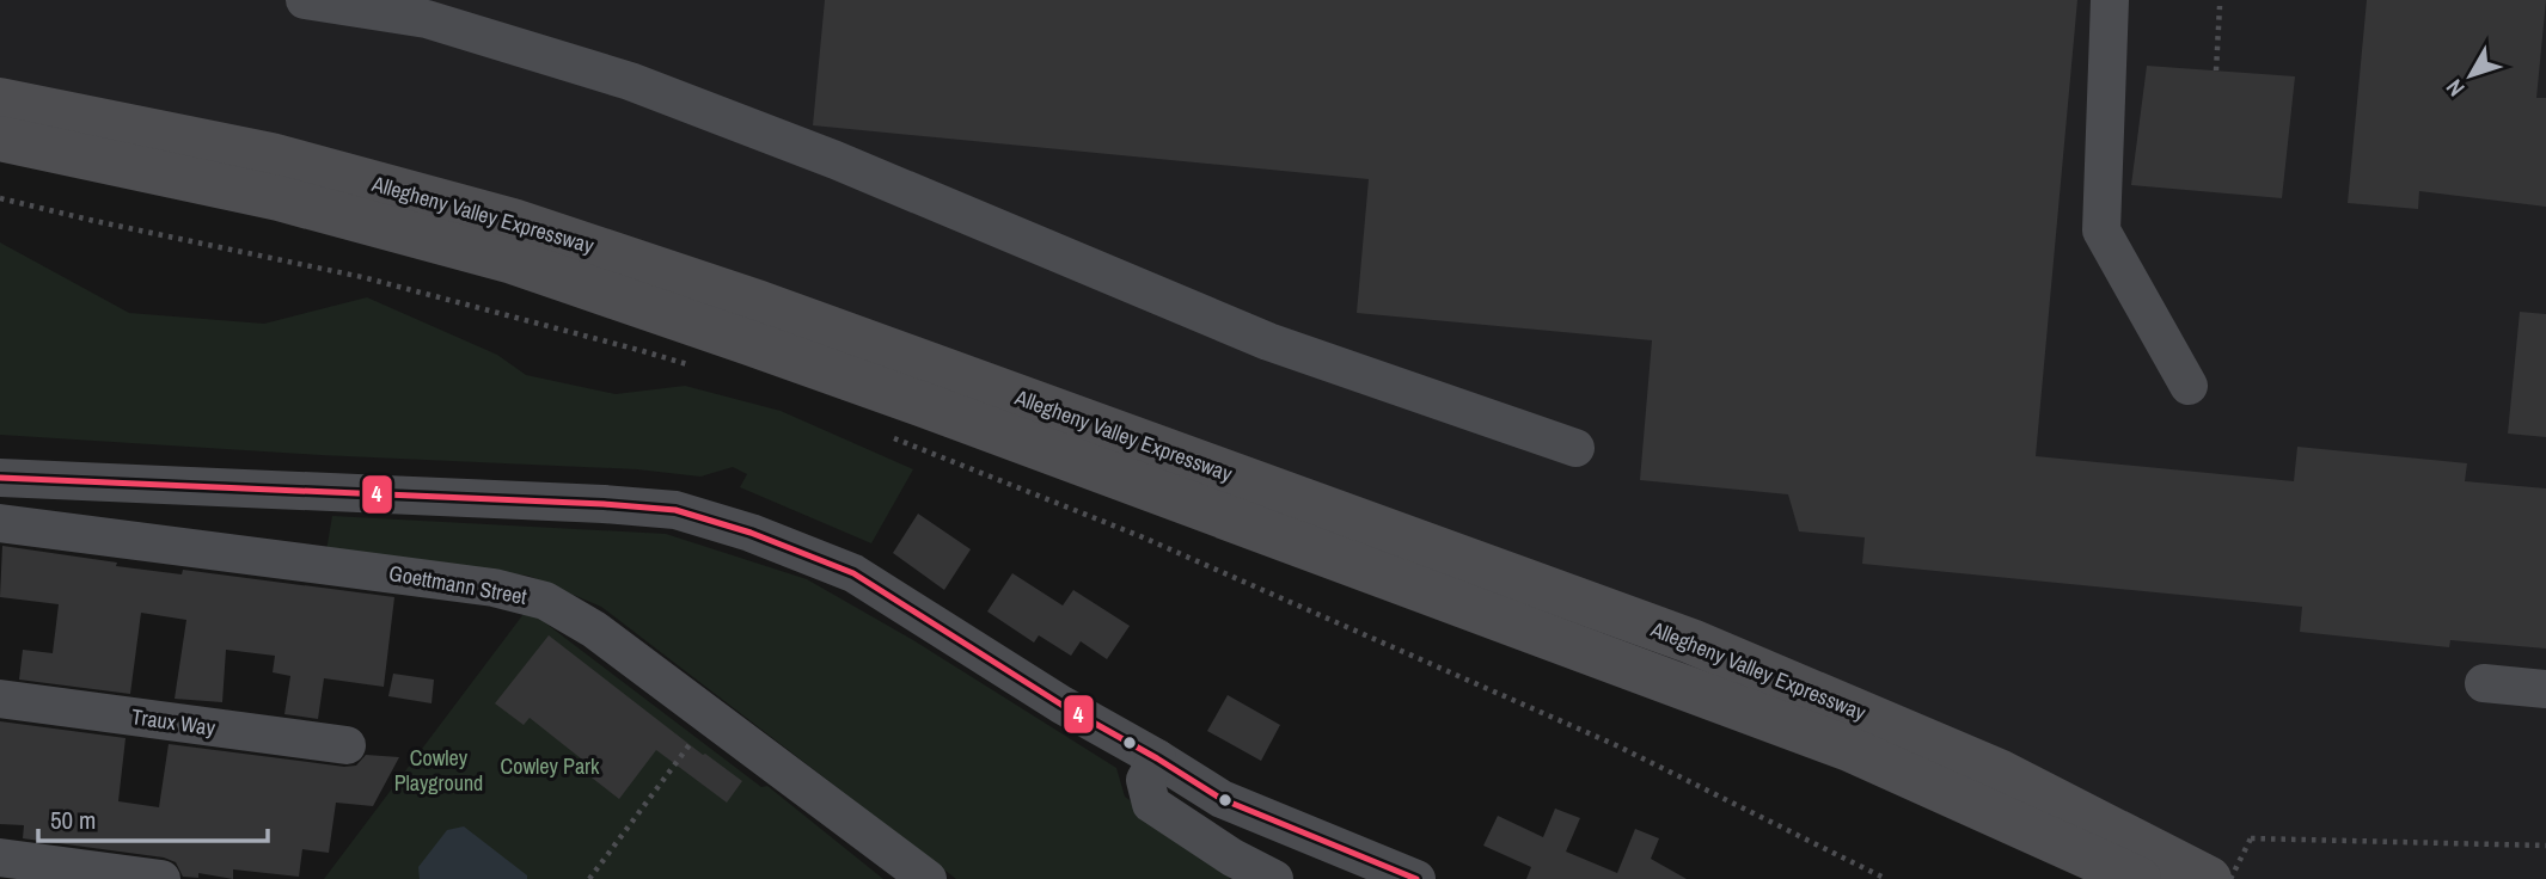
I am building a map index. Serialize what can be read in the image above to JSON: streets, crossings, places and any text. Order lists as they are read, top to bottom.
{
  "streets": {
    "highway": ["Allegheny Valley Expressway"],
    "street": ["Goettmann Street", "Traux Way"]
  },
  "parks": ["Cowley Playground", "Cowley Park"],
  "lines": ["transit line 4"],
  "scale_bar": "50 m",
  "north": "bottom left"
}
